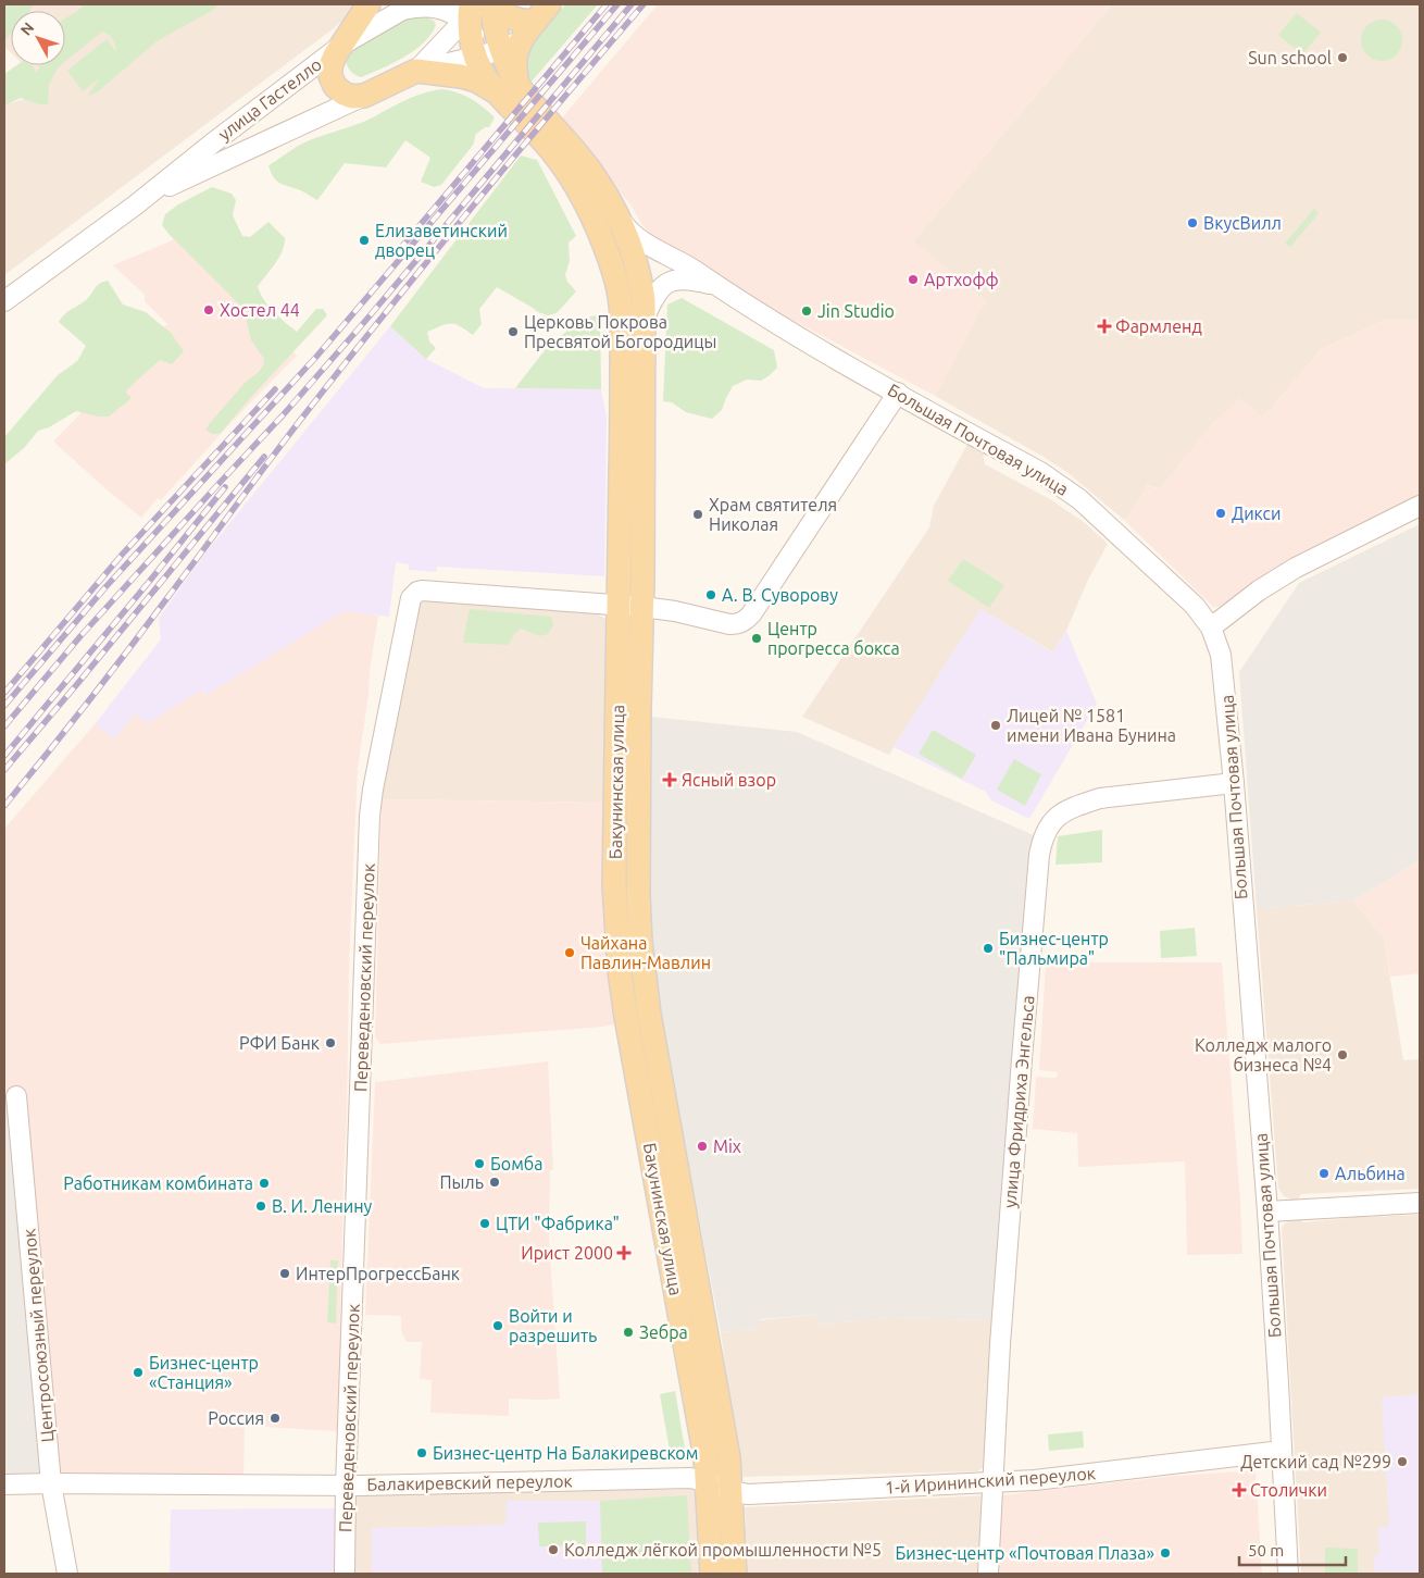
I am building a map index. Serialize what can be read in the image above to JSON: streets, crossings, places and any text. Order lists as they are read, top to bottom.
{
  "streets": {
    "main road": ["улица Гастелло", "Бакунинская улица"],
    "street": [
      "Большая Почтовая улица",
      "Переведеновский переулок",
      "улица Фридриха Энгельса",
      "Центросоюзный переулок",
      "1-й Ирининский переулок",
      "Балакиревский переулок"
    ]
  },
  "crossings": [
    ["улица Гастелло", "Бакунинская улица"],
    ["Большая Почтовая улица", "Бакунинская улица"],
    ["Большая Почтовая улица", "Переведеновский переулок"],
    ["Большая Почтовая улица", "улица Фридриха Энгельса"],
    ["Большая Почтовая улица", "1-й Ирининский переулок"],
    ["Бакунинская улица", "Переведеновский переулок"],
    ["Бакунинская улица", "1-й Ирининский переулок"],
    ["Бакунинская улица", "Балакиревский переулок"],
    ["Переведеновский переулок", "Балакиревский переулок"],
    ["улица Фридриха Энгельса", "1-й Ирининский переулок"],
    ["Центросоюзный переулок", "Балакиревский переулок"],
    ["1-й Ирининский переулок", "Балакиревский переулок"]
  ],
  "places": {
    "other": [
      "Sun school",
      "ВкусВилл",
      "Елизаветинский дворец",
      "Артхофф",
      "Хостел 44",
      "Jin Studio",
      "Церковь Покрова Пресвятой Богородицы",
      "Дикси",
      "Храм святителя Николая",
      "А. В. Суворову",
      "Центр прогресса бокса",
      "Лицей № 1581 имени Ивана Бунина",
      "Бизнес-центр \"Пальмира\"",
      "Чайхана Павлин-Мавлин",
      "РФИ Банк",
      "Колледж малого бизнеса №4",
      "Mix",
      "Бомба",
      "Альбина",
      "Пыль",
      "Работникам комбината",
      "В. И. Ленину",
      "ЦТИ \"Фабрика\"",
      "ИнтерПрогрессБанк",
      "Войти и разрешить",
      "Зебра",
      "Бизнес-центр «Станция»",
      "Россия",
      "Бизнес-центр На Балакиревском",
      "Детский сад №299",
      "Колледж лёгкой промышленности №5",
      "Бизнес-центр «Почтовая Плаза»"
    ],
    "health": [
      "Фармленд",
      "Ясный взор",
      "Ирист 2000",
      "Столички"
    ]
  },
  "scale_bar": "50 m",
  "north": "top left"
}
